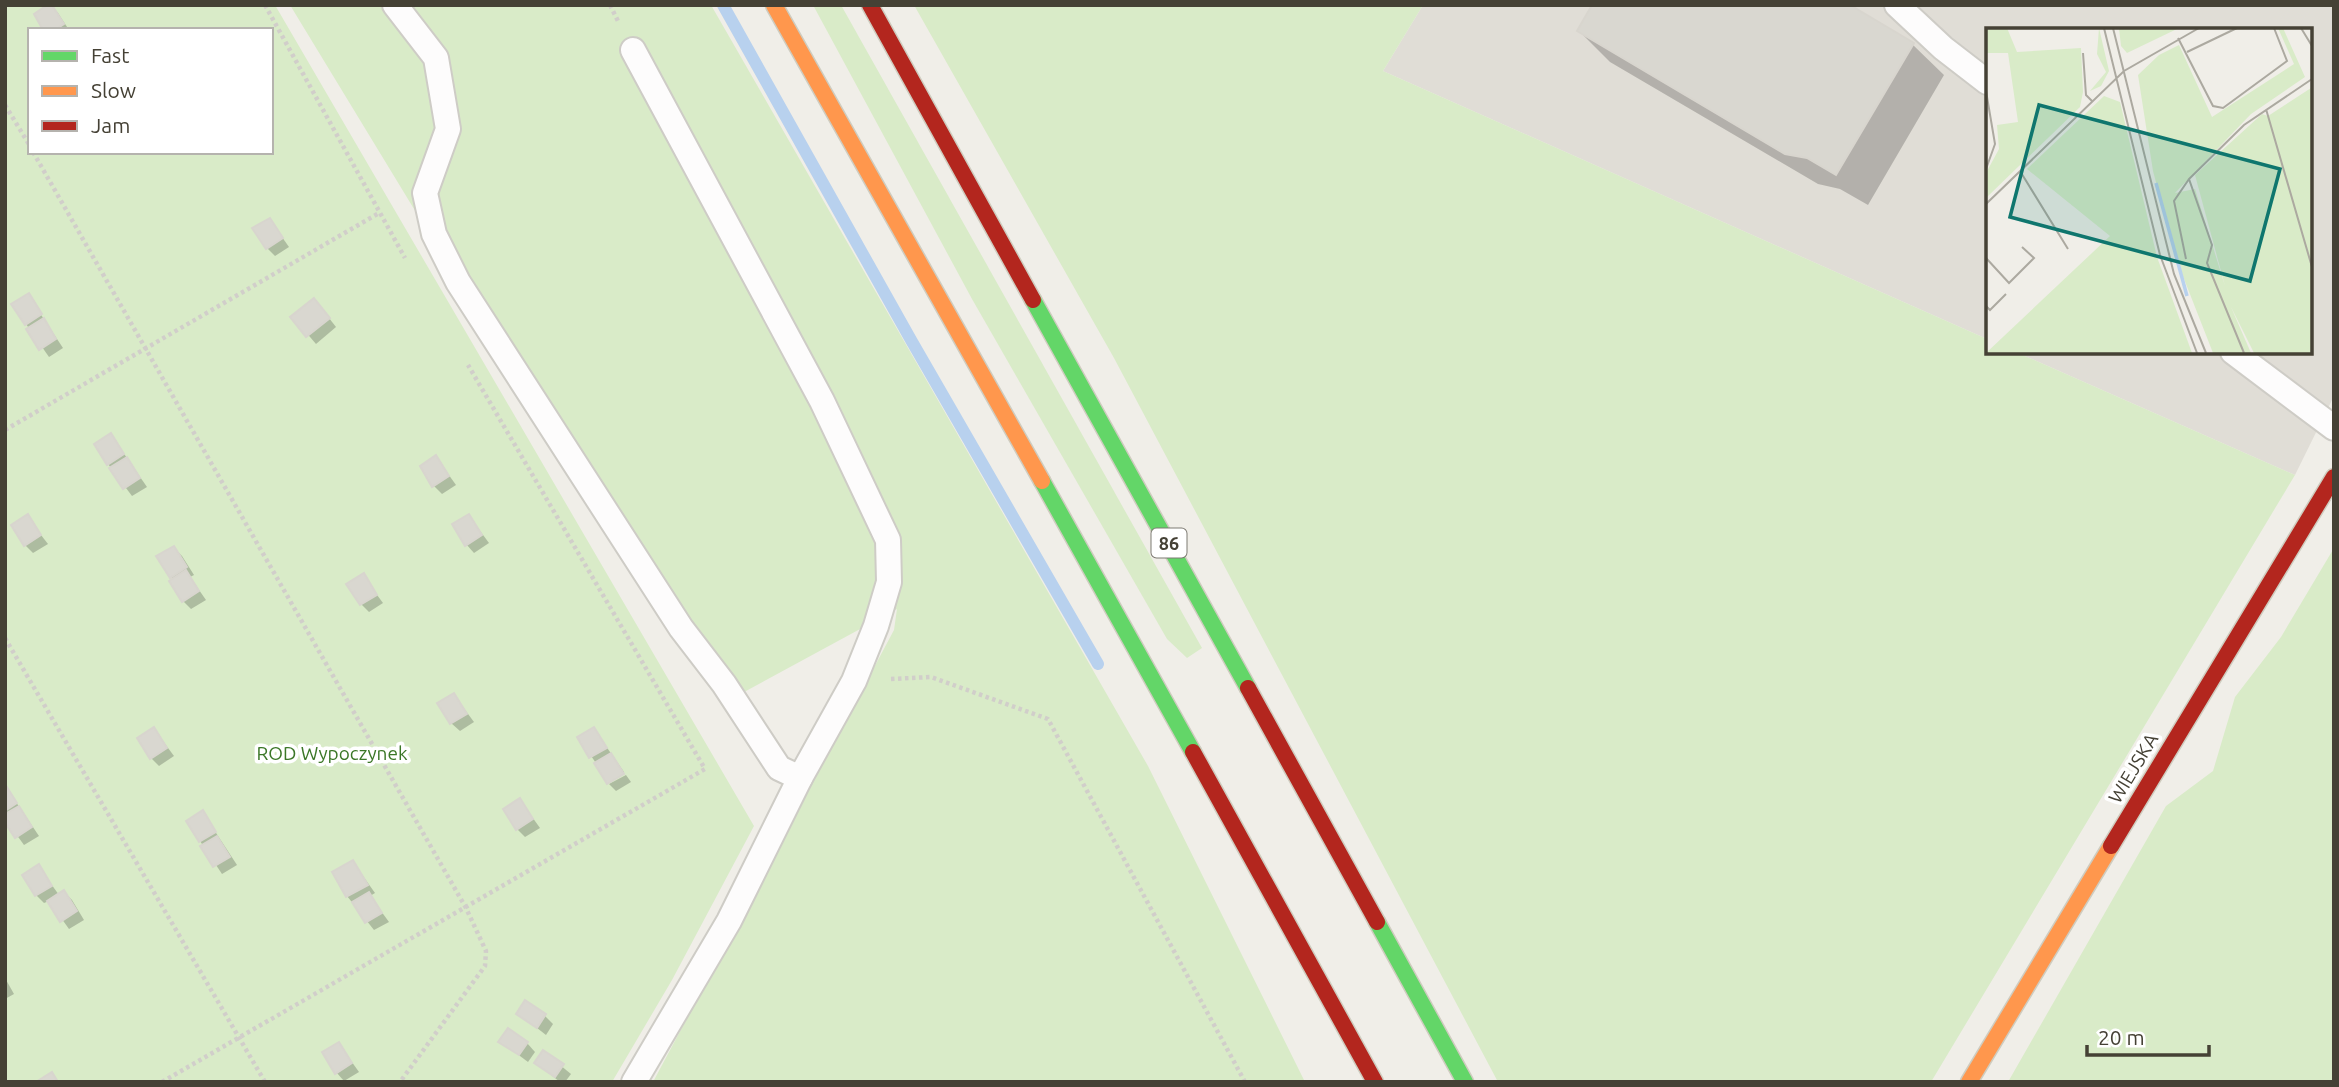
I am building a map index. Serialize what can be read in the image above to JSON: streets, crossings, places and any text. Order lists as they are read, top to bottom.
{
  "streets": {
    "main road": ["86", "WIEJSKA"]
  },
  "parks": ["ROD Wypoczynek"],
  "legend": ["Fast", "Slow", "Jam"],
  "scale_bar": "20 m"
}
